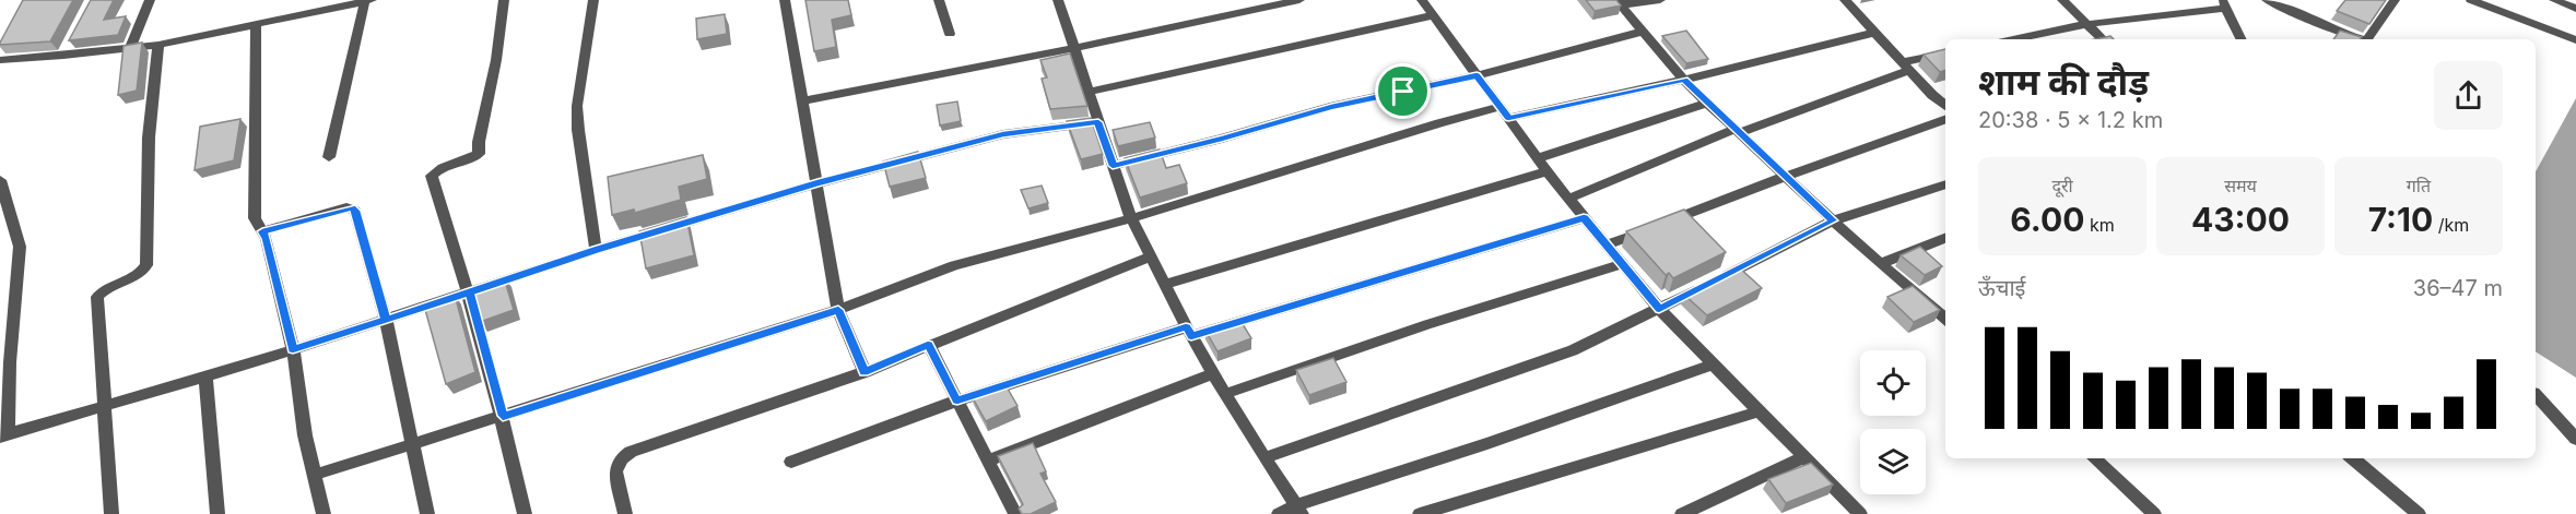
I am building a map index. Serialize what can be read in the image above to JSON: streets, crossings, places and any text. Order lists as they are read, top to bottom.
{
  "page": {
    "heading": ["शाम की दौड़", "20:38 · 5 × 1.2 km"],
    "stats": [
      ["दूरी", "6.00 km"],
      ["समय", "43:00"],
      ["गति", "7:10 /km"]
    ],
    "chart": ["ऊँचाई", "36–47 m"]
  }
}
